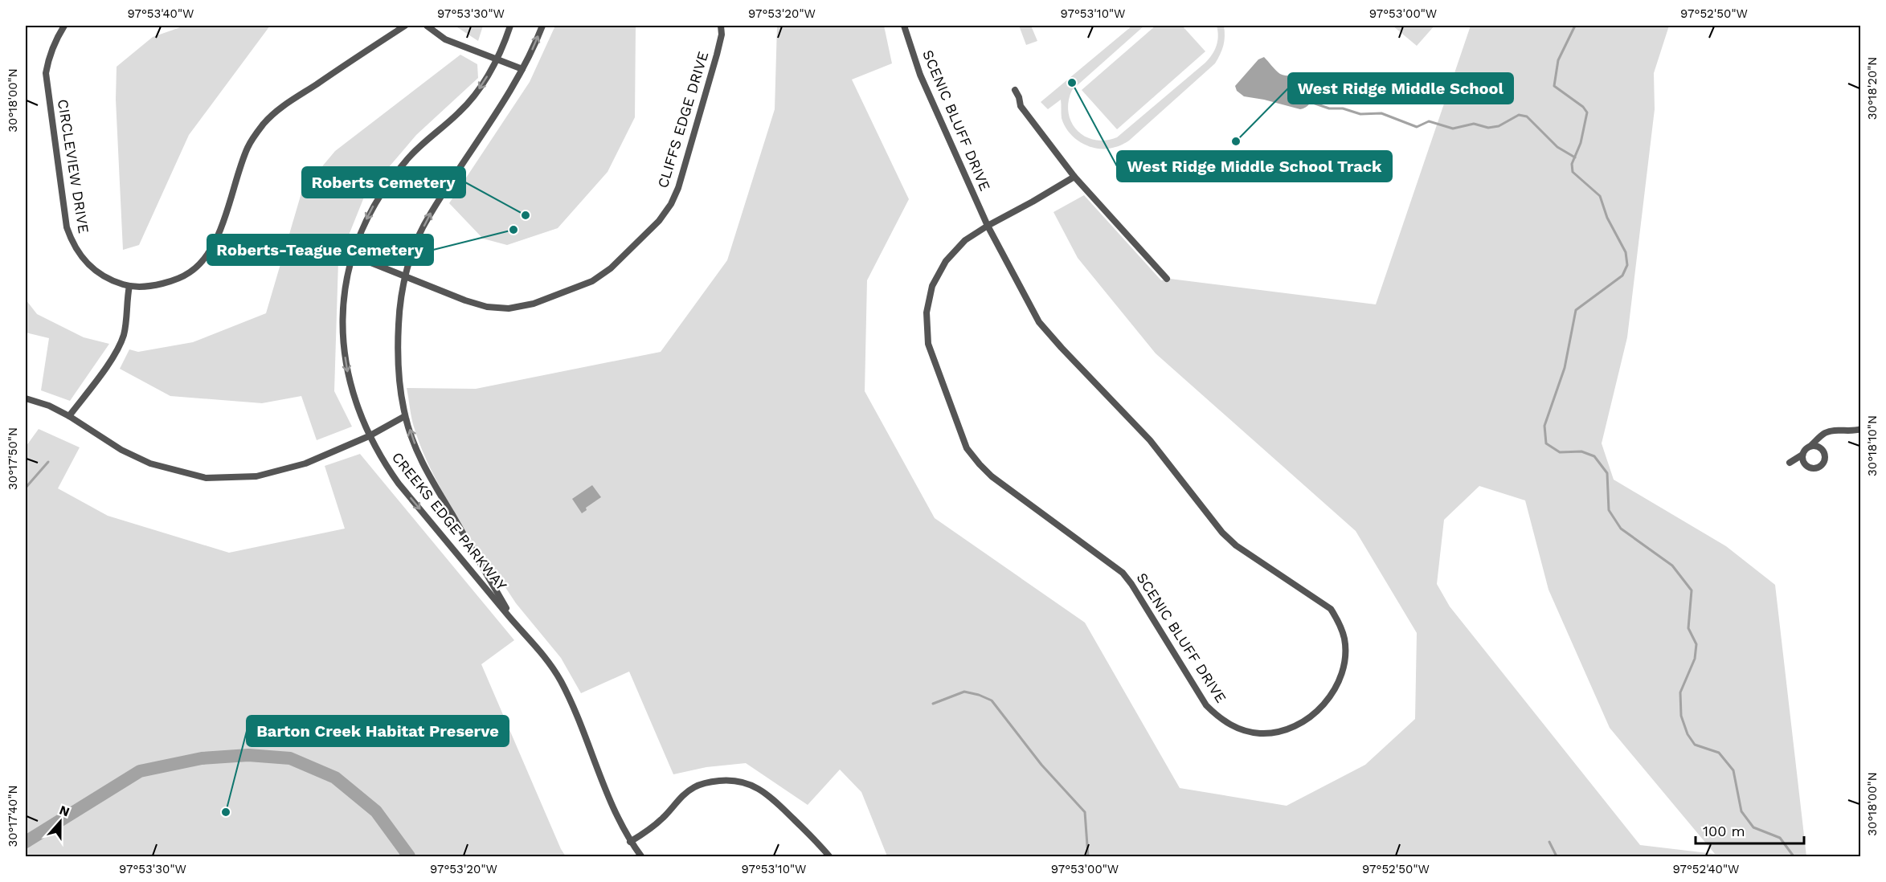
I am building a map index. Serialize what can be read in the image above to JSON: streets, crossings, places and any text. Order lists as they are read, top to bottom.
{
  "streets": {
    "street": [
      "CLIFFS EDGE DRIVE",
      "SCENIC BLUFF DRIVE",
      "CIRCLEVIEW DRIVE",
      "CREEKS EDGE PARKWAY"
    ]
  },
  "crossings": [
    ["CLIFFS EDGE DRIVE", "CREEKS EDGE PARKWAY"]
  ],
  "places": [
    "West Ridge Middle School Track",
    "West Ridge Middle School",
    "Roberts Cemetery",
    "Roberts-Teague Cemetery",
    "Barton Creek Habitat Preserve"
  ],
  "scale_bar": "100 m",
  "north": "top",
  "coordinates": [
    "97°53'40\"W",
    "97°53'30\"W",
    "97°53'20\"W",
    "97°53'10\"W",
    "97°53'00\"W",
    "97°52'50\"W",
    "30°18'20\"N",
    "30°18'00\"N",
    "30°18'10\"N",
    "30°17'50\"N",
    "30°17'40\"N",
    "97°52'40\"W"
  ]
}
